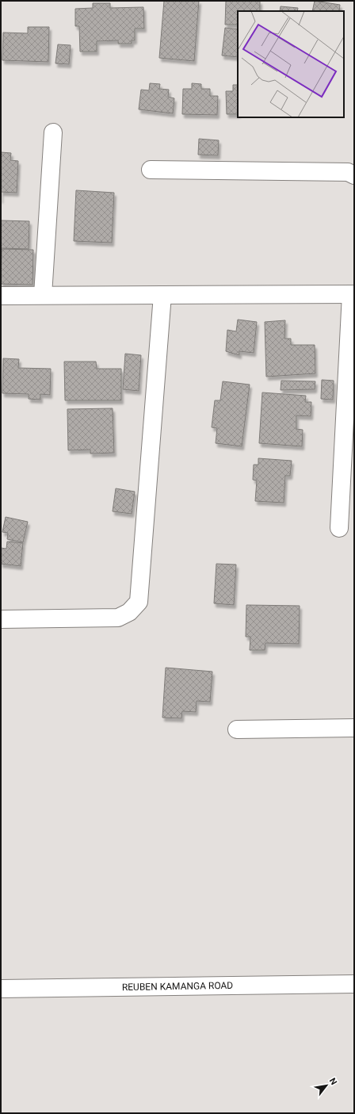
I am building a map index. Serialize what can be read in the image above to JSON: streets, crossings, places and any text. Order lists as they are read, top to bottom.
{
  "streets": {
    "street": ["REUBEN KAMANGA ROAD"]
  },
  "north": "top right"
}
